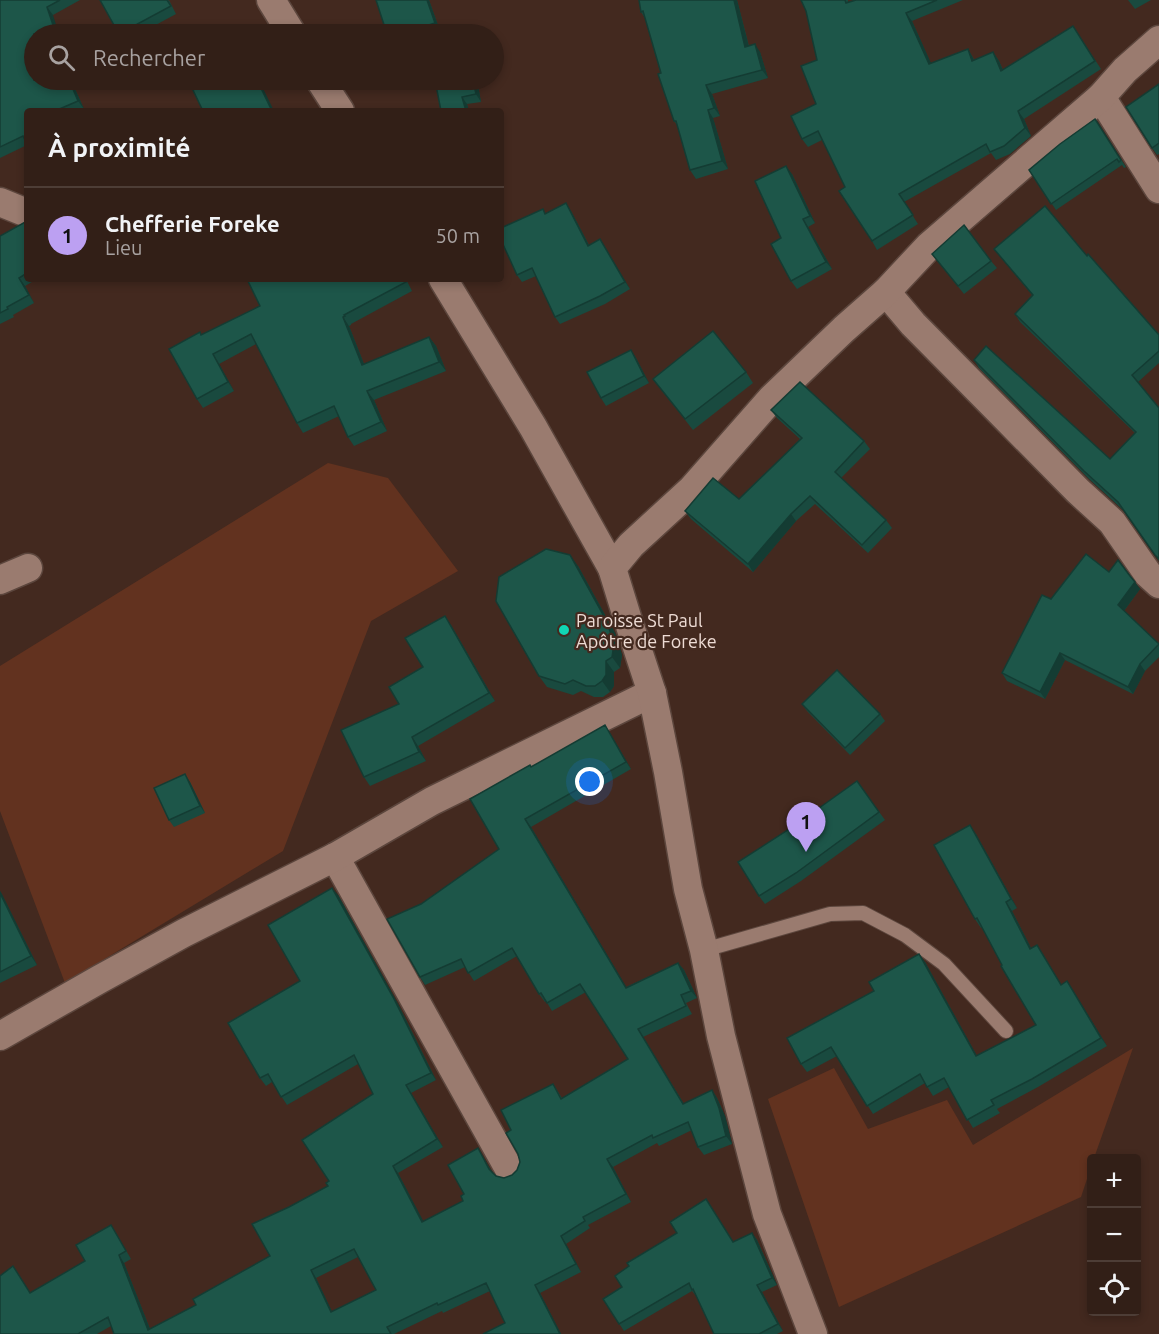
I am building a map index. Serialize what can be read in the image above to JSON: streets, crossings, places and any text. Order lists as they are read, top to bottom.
{
  "places": ["Paroisse St Paul Apôtre de Foreke"],
  "page": {
    "search": "Rechercher",
    "heading": "À proximité",
    "list": [
      {
        "mark": "1",
        "name": "Chefferie Foreke",
        "note": "Lieu",
        "value": "50 m"
      }
    ],
    "pins": "1",
    "map_buttons": ["+", "−"]
  }
}
